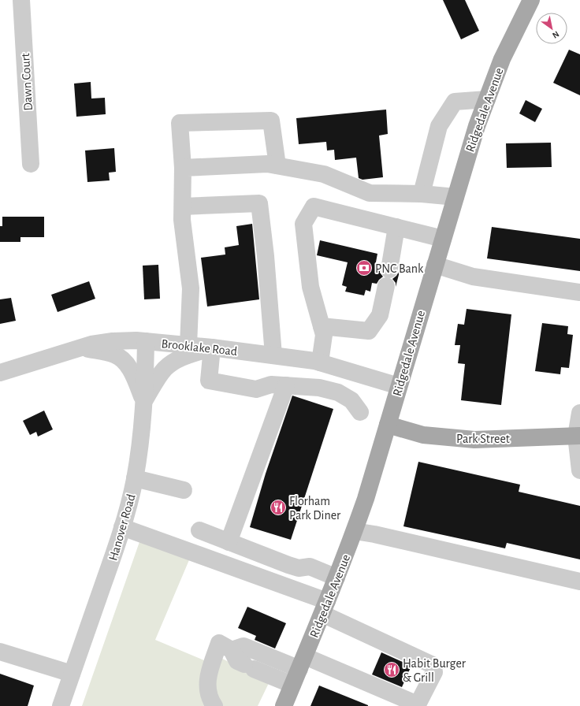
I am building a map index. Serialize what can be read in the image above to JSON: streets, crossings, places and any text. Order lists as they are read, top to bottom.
{
  "streets": {
    "main road": ["Ridgedale Avenue", "Park Street"],
    "street": ["Dawn Court", "Brooklake Road", "Hanover Road"]
  },
  "crossings": [
    ["Ridgedale Avenue", "Brooklake Road"],
    ["Ridgedale Avenue", "Park Street"],
    ["Brooklake Road", "Hanover Road"]
  ],
  "places": {
    "bank": ["PNC Bank"],
    "restaurant": ["Florham Park Diner", "Habit Burger & Grill"]
  },
  "north": "bottom right"
}
